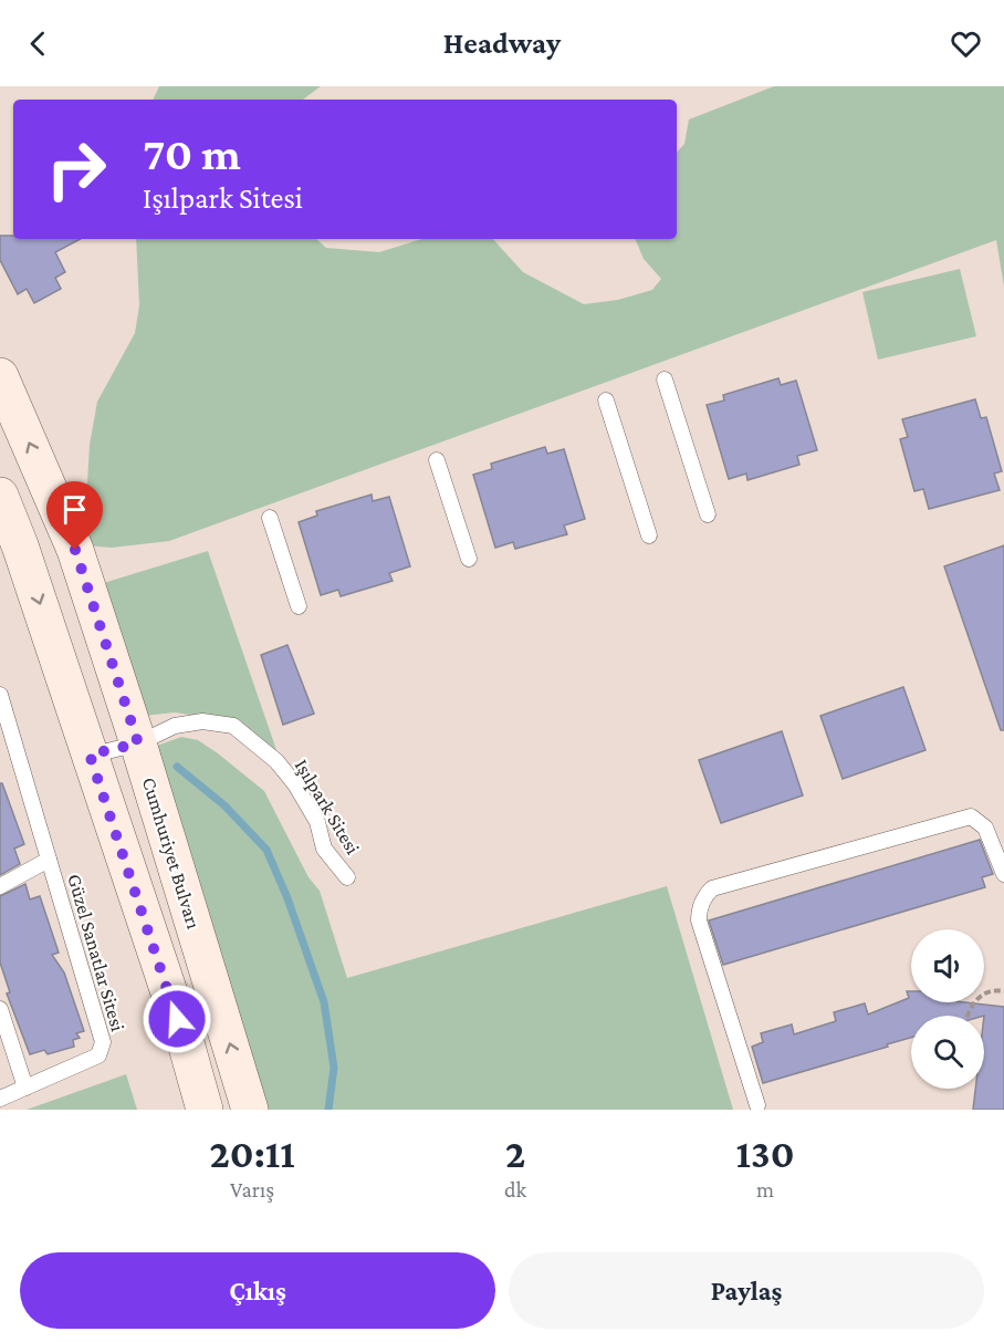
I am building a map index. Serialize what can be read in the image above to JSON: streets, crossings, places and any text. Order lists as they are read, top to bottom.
{
  "streets": {
    "street": ["Cumhuriyet Bulvarı"],
    "lane": ["Işılpark Sitesi", "Güzel Sanatlar Sitesi"]
  },
  "crossings": [
    ["Işılpark Sitesi", "Cumhuriyet Bulvarı"]
  ],
  "page": {
    "header": "Headway",
    "turn": ["70 m", "Işılpark Sitesi"],
    "eta": [
      "20:11",
      "Varış",
      "2",
      "dk",
      "130",
      "m"
    ],
    "buttons": ["Çıkış", "Paylaş"]
  }
}
